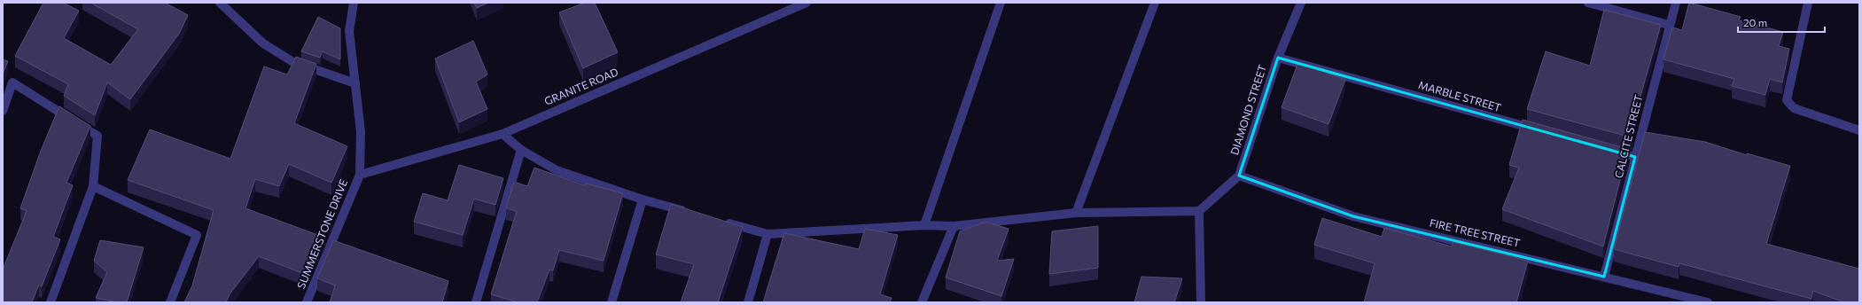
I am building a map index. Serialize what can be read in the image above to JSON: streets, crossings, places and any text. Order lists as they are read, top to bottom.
{
  "streets": {
    "street": [
      "GRANITE ROAD",
      "MARBLE STREET",
      "DIAMOND STREET",
      "CALCITE STREET",
      "FIRE TREE STREET",
      "SUMMERSTONE DRIVE"
    ]
  },
  "crossings": [
    ["GRANITE ROAD", "SUMMERSTONE DRIVE"],
    ["MARBLE STREET", "DIAMOND STREET"],
    ["DIAMOND STREET", "FIRE TREE STREET"],
    ["CALCITE STREET", "FIRE TREE STREET"]
  ],
  "scale_bar": "20 m"
}
